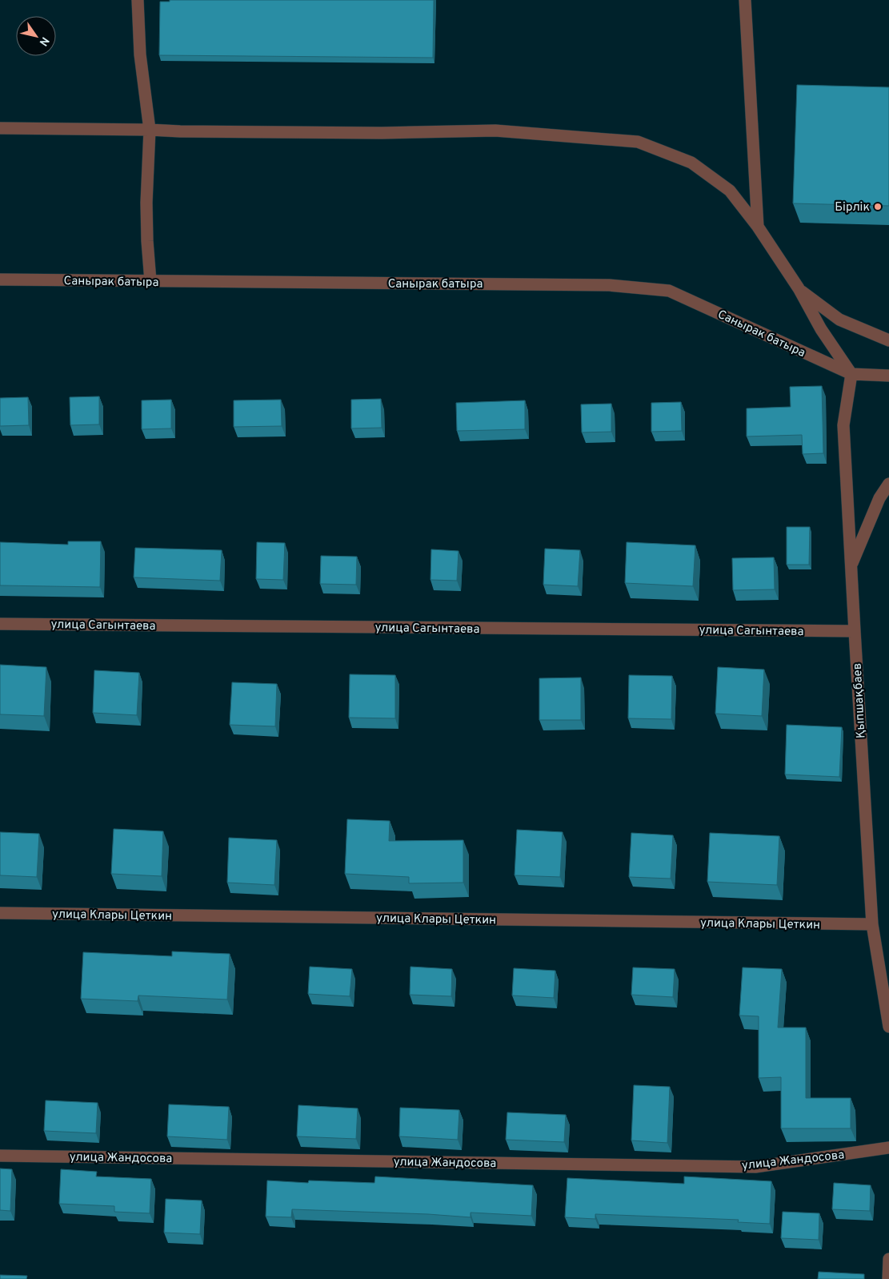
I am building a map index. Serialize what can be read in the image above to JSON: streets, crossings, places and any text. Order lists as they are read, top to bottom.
{
  "streets": {
    "street": [
      "Санырак батыра",
      "улица Сагынтаева",
      "Қыпшақбаев",
      "улица Клары Цеткин",
      "улица Жандосова"
    ]
  },
  "crossings": [
    ["Санырак батыра", "Қыпшақбаев"],
    ["улица Сагынтаева", "Қыпшақбаев"],
    ["Қыпшақбаев", "улица Клары Цеткин"]
  ],
  "places": ["Бірлік"],
  "north": "bottom right"
}
